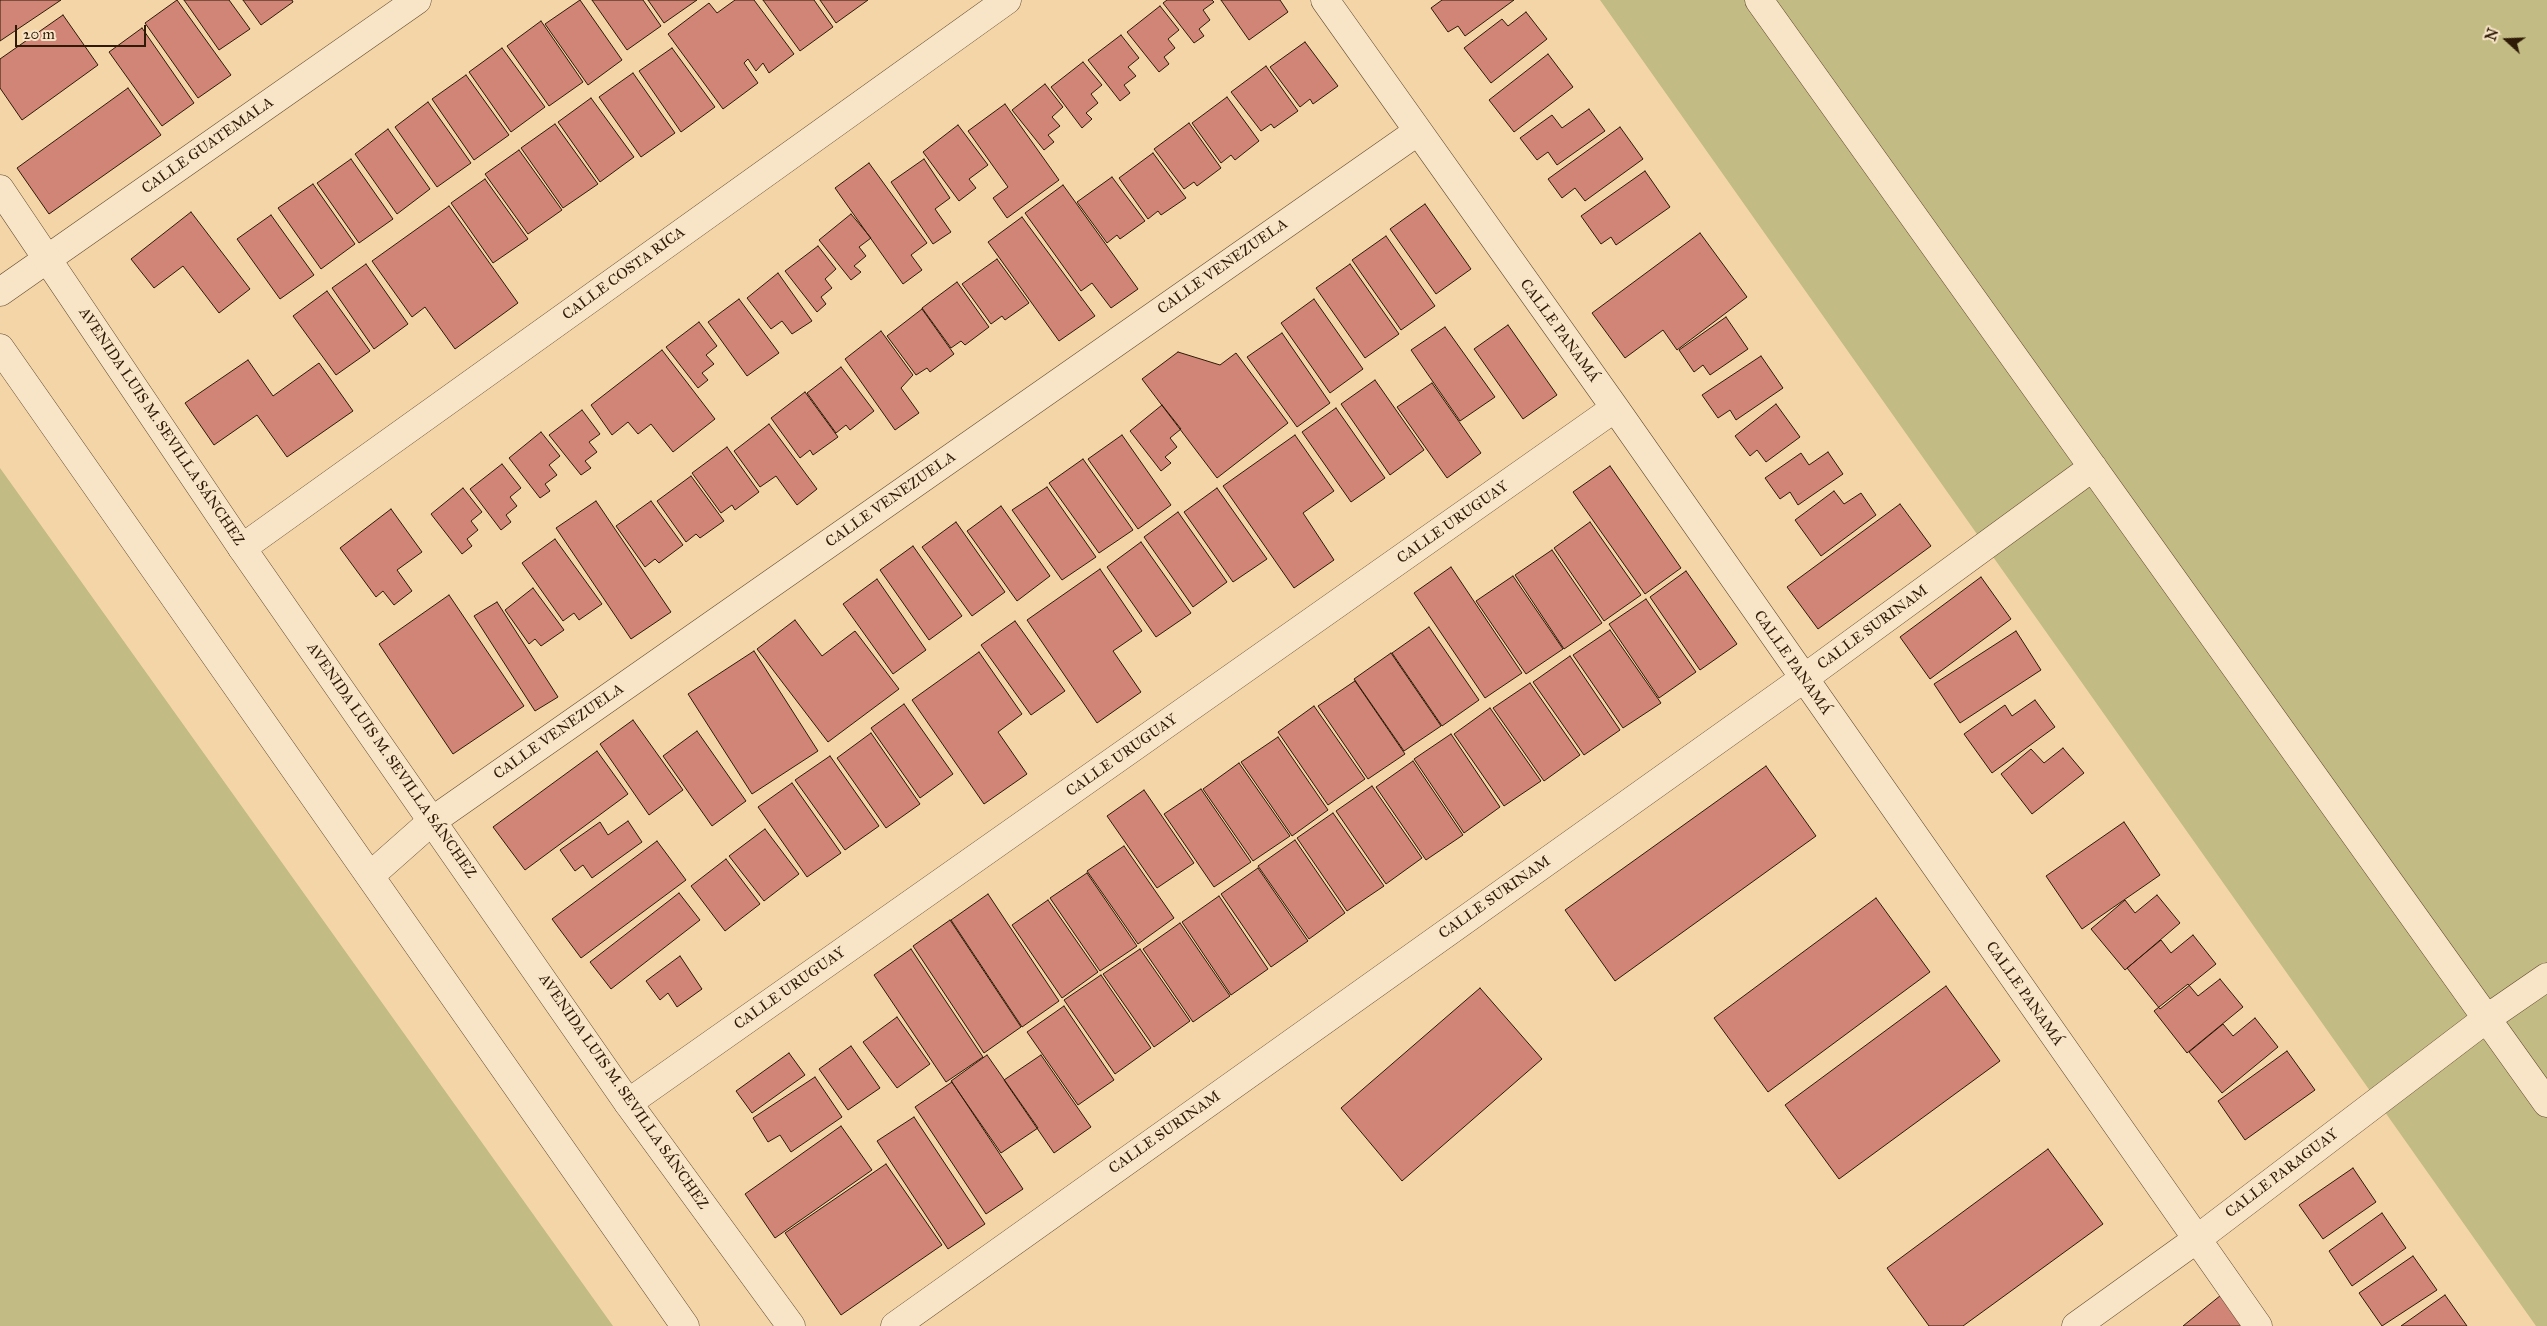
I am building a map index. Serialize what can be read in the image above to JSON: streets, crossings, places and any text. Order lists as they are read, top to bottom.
{
  "streets": {
    "street": [
      "CALLE GUATEMALA",
      "CALLE VENEZUELA",
      "CALLE COSTA RICA",
      "CALLE PANAMÁ",
      "AVENIDA LUIS M. SEVILLA SÁNCHEZ",
      "CALLE URUGUAY",
      "CALLE SURINAM",
      "CALLE PARAGUAY"
    ]
  },
  "crossings": [
    ["CALLE GUATEMALA", "AVENIDA LUIS M. SEVILLA SÁNCHEZ"],
    ["CALLE VENEZUELA", "CALLE PANAMÁ"],
    ["CALLE VENEZUELA", "AVENIDA LUIS M. SEVILLA SÁNCHEZ"],
    ["CALLE COSTA RICA", "AVENIDA LUIS M. SEVILLA SÁNCHEZ"],
    ["CALLE PANAMÁ", "CALLE URUGUAY"],
    ["CALLE PANAMÁ", "CALLE SURINAM"],
    ["CALLE PANAMÁ", "CALLE PARAGUAY"],
    ["AVENIDA LUIS M. SEVILLA SÁNCHEZ", "CALLE URUGUAY"]
  ],
  "scale_bar": "20 m",
  "north": "left"
}
